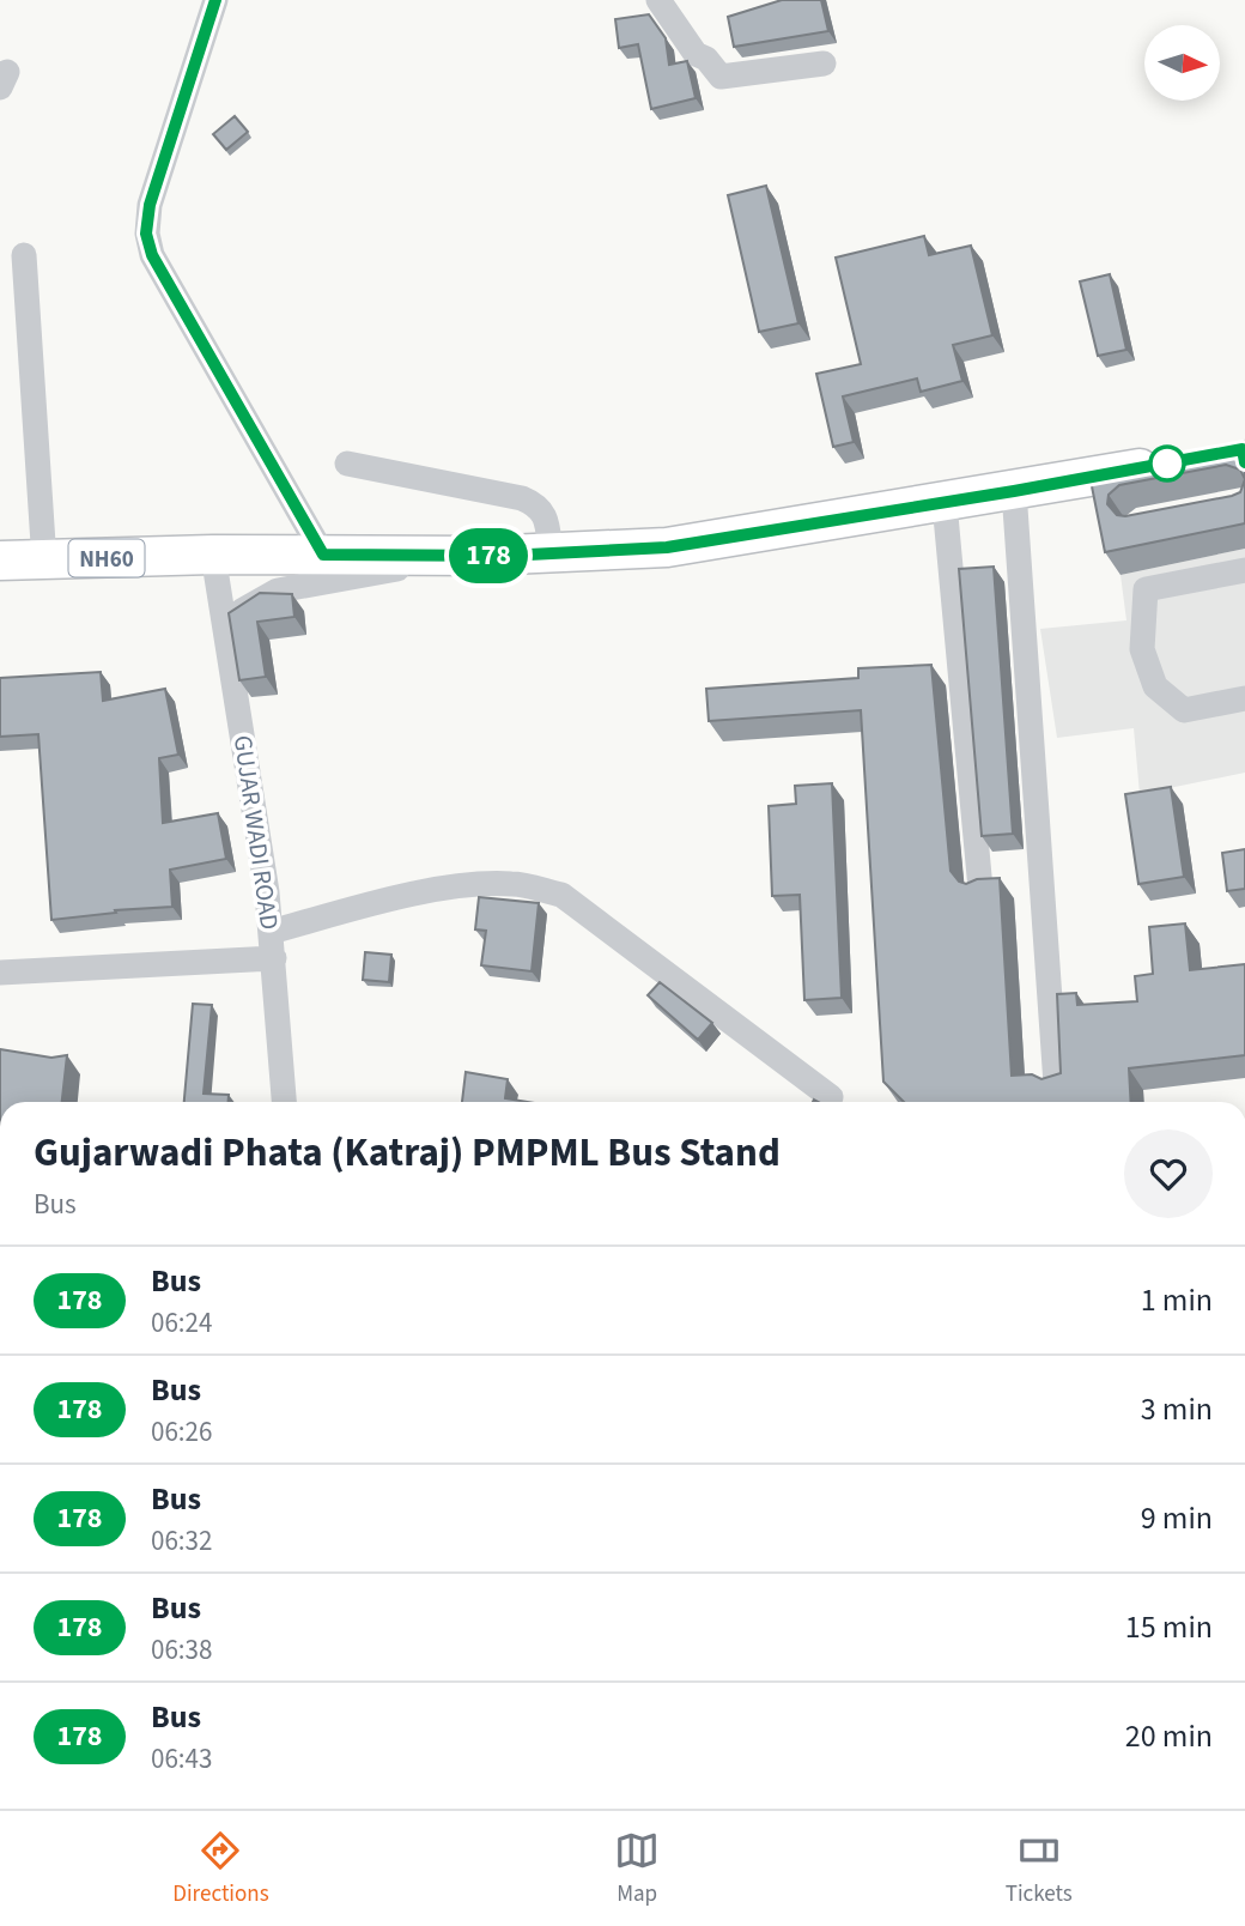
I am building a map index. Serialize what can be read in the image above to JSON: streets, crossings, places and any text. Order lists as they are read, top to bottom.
{
  "streets": {
    "highway": ["NH60"],
    "street": ["GUJAR WADI ROAD"]
  },
  "crossings": [
    ["NH60", "GUJAR WADI ROAD"]
  ],
  "lines": ["bus line 178"],
  "north": "right",
  "page": {
    "on_map": "178",
    "heading": ["Gujarwadi Phata (Katraj) PMPML Bus Stand", "Bus"],
    "list": [
      {
        "mark": "178",
        "name": "Bus",
        "note": "06:24",
        "value": "1 min"
      },
      {
        "mark": "178",
        "name": "Bus",
        "note": "06:26",
        "value": "3 min"
      },
      {
        "mark": "178",
        "name": "Bus",
        "note": "06:32",
        "value": "9 min"
      },
      {
        "mark": "178",
        "name": "Bus",
        "note": "06:38",
        "value": "15 min"
      },
      {
        "mark": "178",
        "name": "Bus",
        "note": "06:43",
        "value": "20 min"
      }
    ],
    "tabs": ["Directions", "Map", "Tickets"]
  }
}
